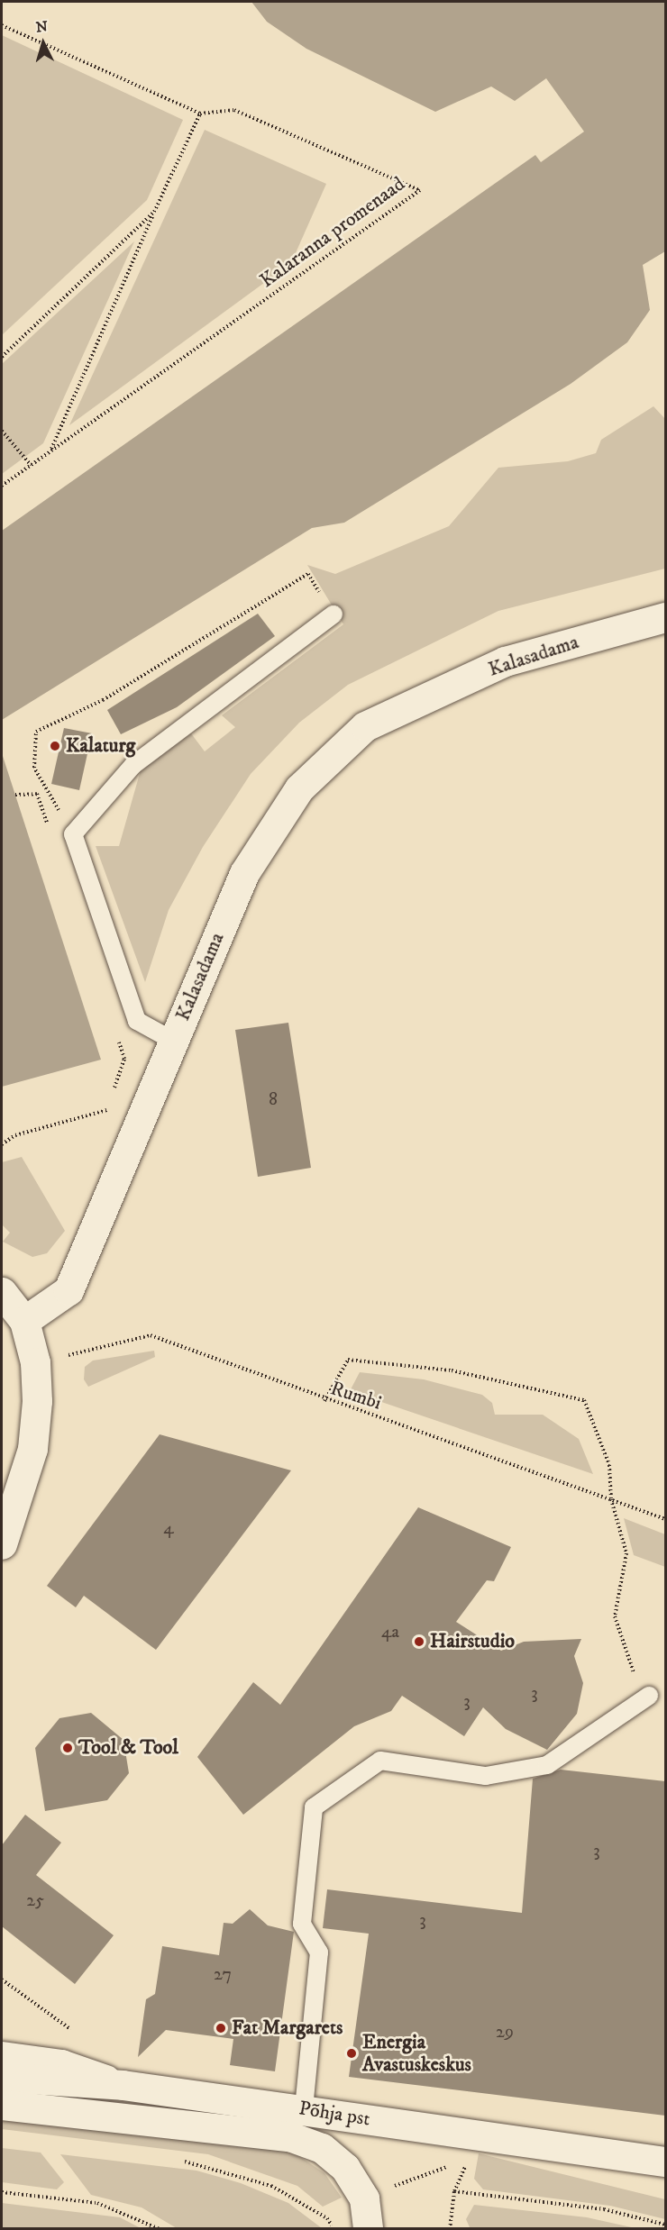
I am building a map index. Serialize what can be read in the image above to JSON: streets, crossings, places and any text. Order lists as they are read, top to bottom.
{
  "streets": {
    "street": ["Kalasadama", "Põhja pst"],
    "path": ["Kalaranna promenaad", "Rumbi"]
  },
  "places": [
    "Kalaturg",
    "Hairstudio",
    "Tool & Tool",
    "Fat Margarets",
    "Energia Avastuskeskus"
  ],
  "house_numbers": [
    "8",
    "4",
    "4a",
    "3",
    "3",
    "3",
    "25",
    "3",
    "27",
    "29"
  ],
  "north": "top"
}
